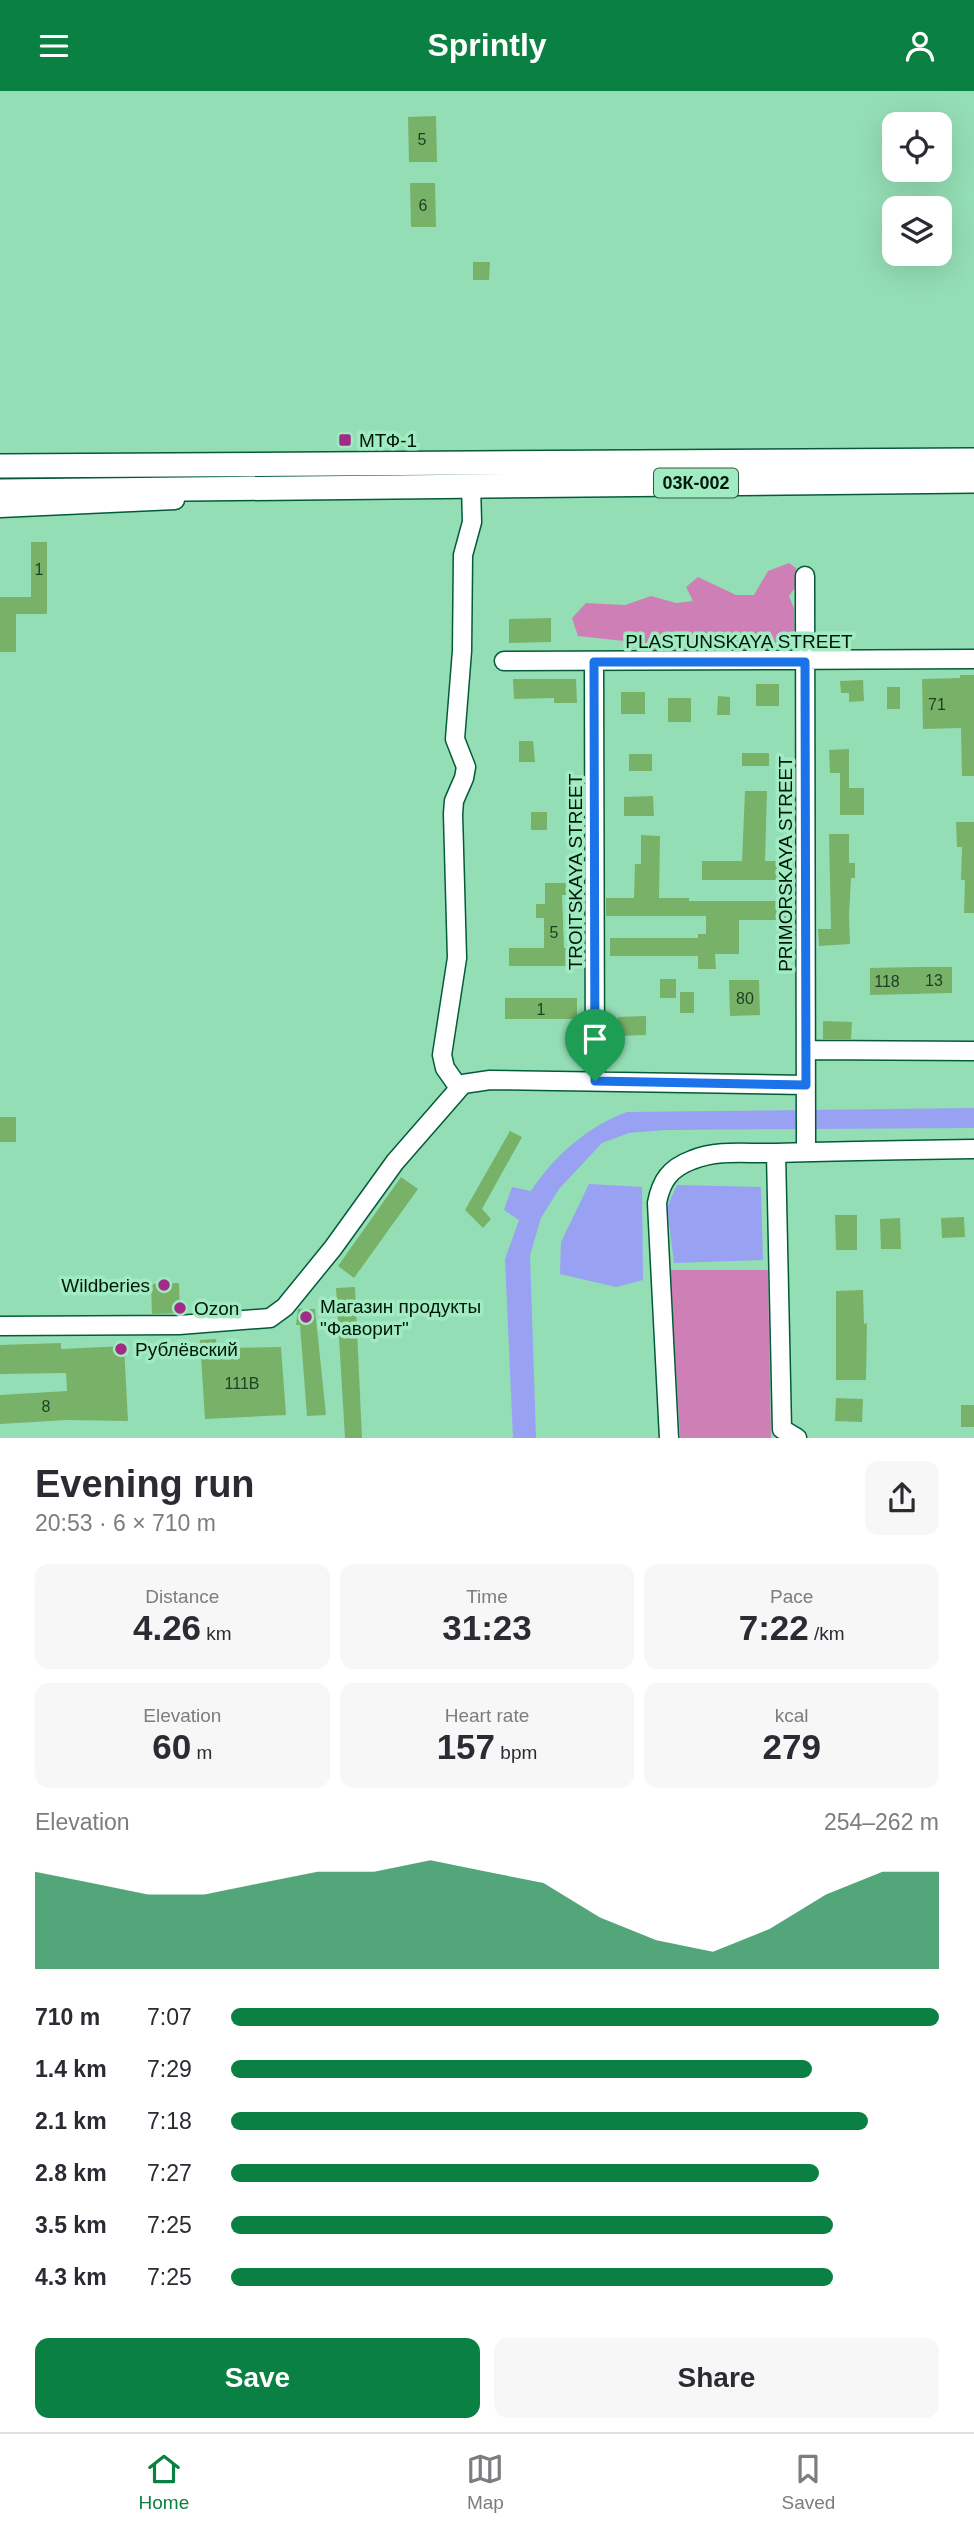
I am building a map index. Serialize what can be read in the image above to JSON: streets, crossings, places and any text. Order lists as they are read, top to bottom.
{
  "streets": {
    "main road": ["03К-002"],
    "street": ["PLASTUNSKAYA STREET", "PRIMORSKAYA STREET", "TROITSKAYA STREET"]
  },
  "crossings": [
    ["PLASTUNSKAYA STREET", "PRIMORSKAYA STREET"],
    ["PLASTUNSKAYA STREET", "TROITSKAYA STREET"]
  ],
  "places": {
    "transit": ["МТФ-1"],
    "other": [
      "Wildberies",
      "Ozon",
      "Магазин продукты \"Фаворит\"",
      "Рублёвский"
    ]
  },
  "house_numbers": [
    "5",
    "6",
    "1",
    "71",
    "5",
    "13",
    "118",
    "80",
    "1",
    "111В",
    "8"
  ],
  "page": {
    "header": "Sprintly",
    "heading": ["Evening run", "20:53 · 6 × 710 m"],
    "stats": [
      ["Distance", "4.26 km"],
      ["Time", "31:23"],
      ["Pace", "7:22 /km"],
      ["Elevation", "60 m"],
      ["Heart rate", "157 bpm"],
      ["kcal", "279"]
    ],
    "chart": ["Elevation", "254–262 m"],
    "list": [
      {
        "name": "710 m",
        "note": "7:07"
      },
      {
        "name": "1.4 km",
        "note": "7:29"
      },
      {
        "name": "2.1 km",
        "note": "7:18"
      },
      {
        "name": "2.8 km",
        "note": "7:27"
      },
      {
        "name": "3.5 km",
        "note": "7:25"
      },
      {
        "name": "4.3 km",
        "note": "7:25"
      }
    ],
    "buttons": ["Save", "Share"],
    "tabs": ["Home", "Map", "Saved"]
  }
}
